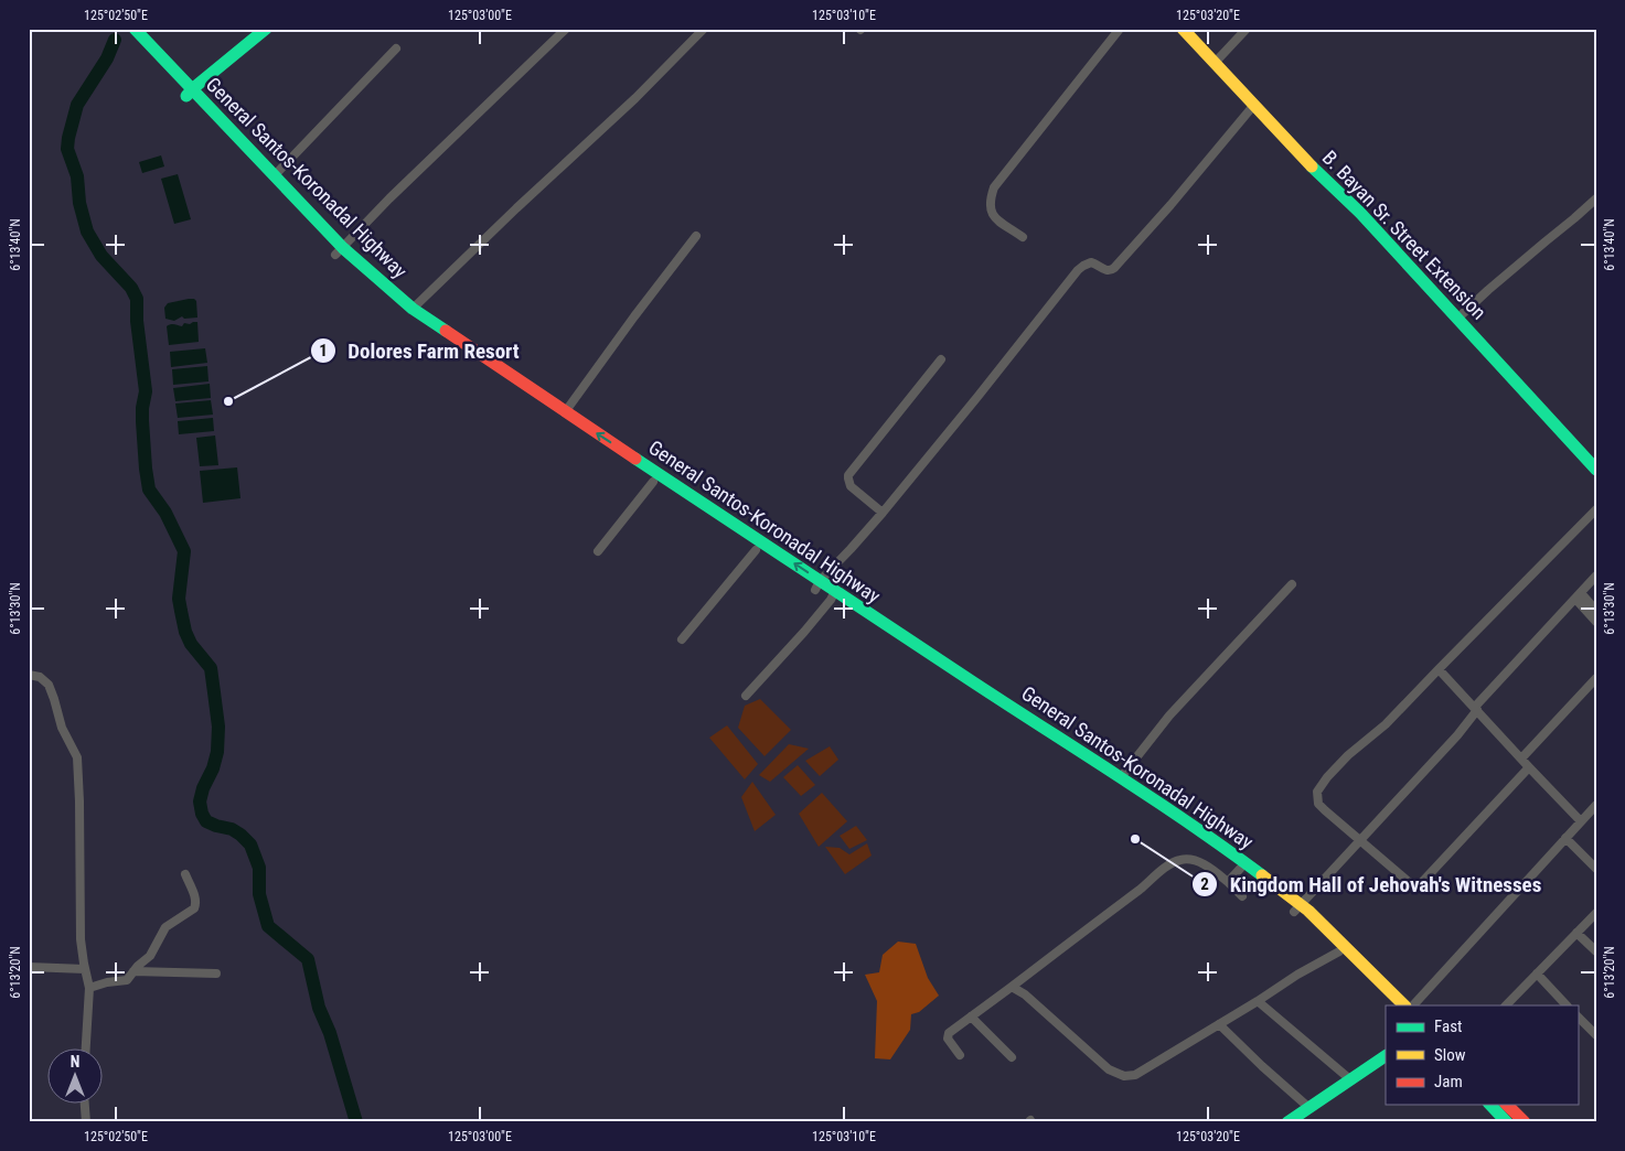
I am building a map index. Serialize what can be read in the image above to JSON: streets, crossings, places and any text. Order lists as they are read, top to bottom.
{
  "streets": {
    "main road": ["General Santos-Koronadal Highway", "B. Bayan Sr. Street Extension"]
  },
  "places": ["Dolores Farm Resort", "Kingdom Hall of Jehovah's Witnesses"],
  "legend": ["Fast", "Slow", "Jam"],
  "north": "top",
  "coordinates": [
    "125°02'50\"E",
    "125°03'00\"E",
    "125°03'10\"E",
    "125°03'20\"E",
    "6°13'40\"N",
    "6°13'30\"N",
    "6°13'20\"N"
  ]
}
